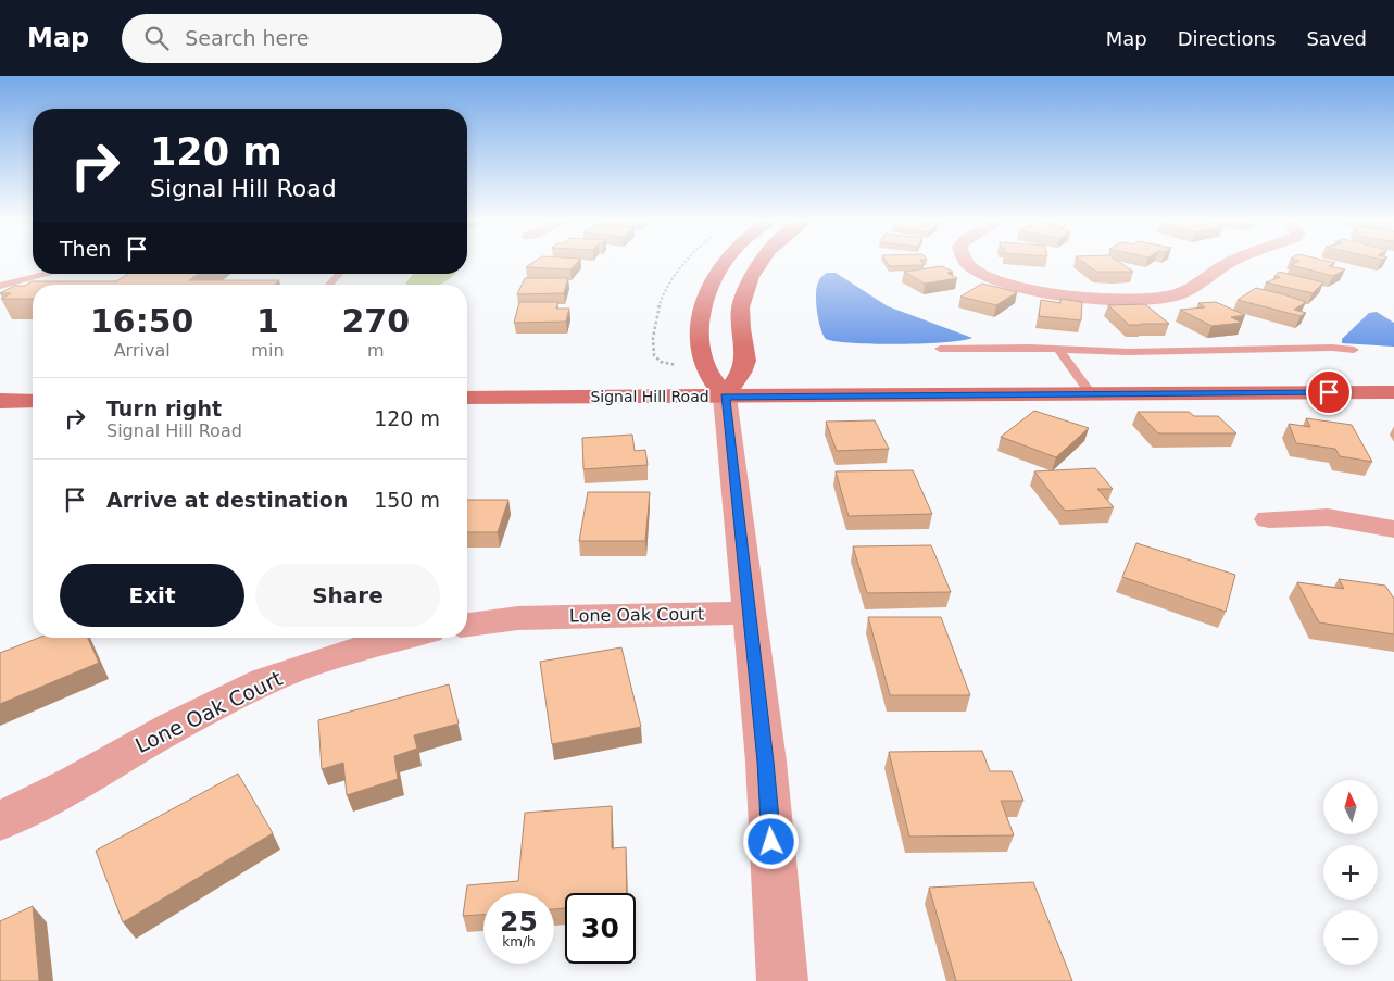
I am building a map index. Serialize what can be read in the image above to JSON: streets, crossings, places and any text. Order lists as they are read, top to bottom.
{
  "streets": {
    "main road": ["Signal Hill Road"],
    "street": ["Lone Oak Court"]
  },
  "north": "top",
  "page": {
    "header": "Map",
    "search": "Search here",
    "nav": ["Map", "Directions", "Saved"],
    "turn": ["120 m", "Signal Hill Road"],
    "then": "Then",
    "eta": [
      "16:50",
      "Arrival",
      "1",
      "min",
      "270",
      "m"
    ],
    "list": [
      {
        "name": "Turn right",
        "note": "Signal Hill Road",
        "value": "120 m"
      },
      {
        "name": "Arrive at destination",
        "value": "150 m"
      }
    ],
    "buttons": ["Exit", "Share"],
    "map_buttons": ["+", "−"],
    "speed": "25 km/h",
    "limit": "30"
  }
}
